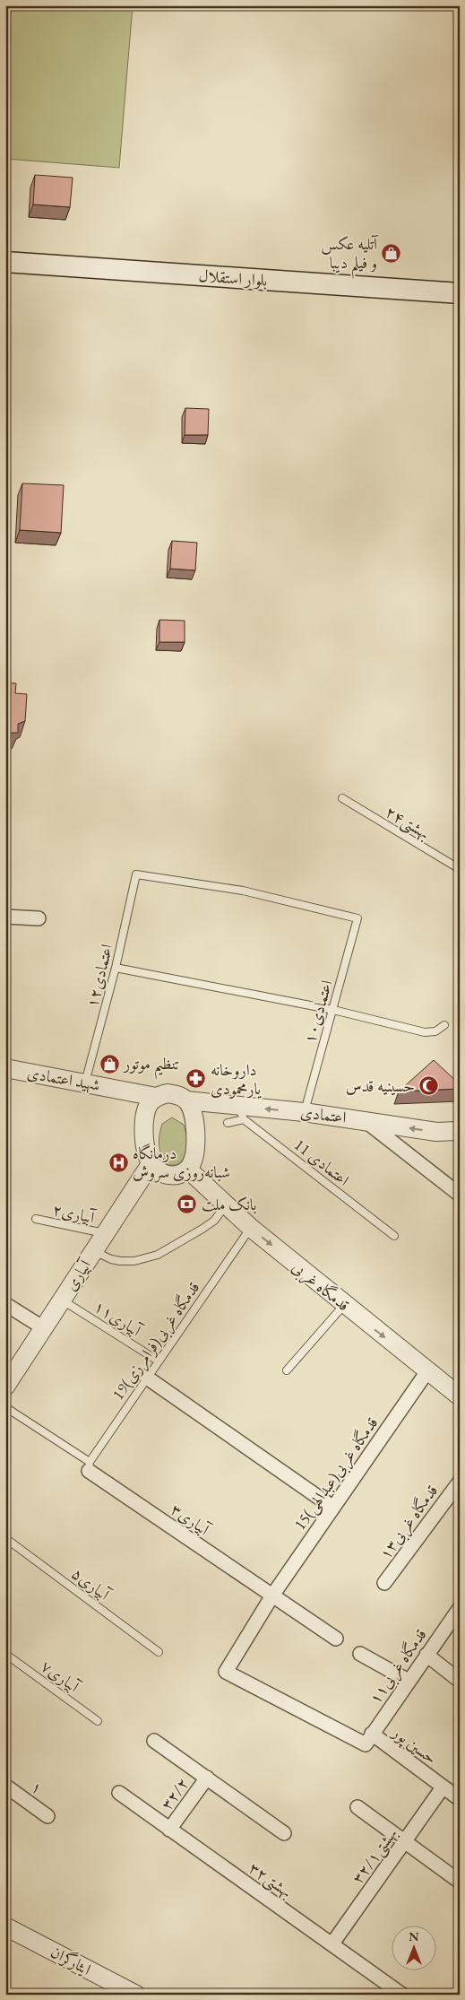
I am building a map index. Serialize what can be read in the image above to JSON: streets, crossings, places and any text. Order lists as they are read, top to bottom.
{
  "streets": {
    "main road": ["بلوار استقلال"],
    "street": [
      "شهید اعتمادی",
      "اعتمادی",
      "آبیاری",
      "قدمگاه غربی",
      "15قدمگاه غربی(عبدالهی)",
      "آبیاری۳",
      "قدمگاه غربی۱۳",
      "قدمگاه غربی۱۱",
      "حسین پور",
      "۱",
      "۳۲/۲",
      "بهشتی۳۲/۱",
      "بهشتی۳۲",
      "ایثارگران"
    ],
    "lane": [
      "۲۴بهشتی",
      "اعتمادی۱۲",
      "اعتمادی۱۰",
      "11 اعتمادی",
      "آبیاری۲",
      "آبیاری۱۱",
      "19قدمگاه غربی(فرامرزی)",
      "آبیاری۵",
      "آبیاری۷"
    ]
  },
  "crossings": [
    ["اعتمادی۱۲", "اعتمادی۱۰"],
    ["اعتمادی۱۲", "شهید اعتمادی"],
    ["اعتمادی۱۰", "اعتمادی"],
    ["شهید اعتمادی", "اعتمادی"],
    ["شهید اعتمادی", "آبیاری"],
    ["شهید اعتمادی", "قدمگاه غربی"],
    ["اعتمادی", "11 اعتمادی"],
    ["اعتمادی", "آبیاری"],
    ["اعتمادی", "قدمگاه غربی"],
    ["آبیاری۲", "آبیاری"],
    ["آبیاری", "قدمگاه غربی"],
    ["آبیاری", "آبیاری۱۱"],
    ["قدمگاه غربی", "19قدمگاه غربی(فرامرزی)"],
    ["قدمگاه غربی", "15قدمگاه غربی(عبدالهی)"],
    ["آبیاری۱۱", "19قدمگاه غربی(فرامرزی)"],
    ["19قدمگاه غربی(فرامرزی)", "آبیاری۳"],
    ["15قدمگاه غربی(عبدالهی)", "آبیاری۳"],
    ["15قدمگاه غربی(عبدالهی)", "حسین پور"],
    ["قدمگاه غربی۱۱", "حسین پور"],
    ["حسین پور", "بهشتی۳۲/۱"],
    ["۳۲/۲", "بهشتی۳۲"],
    ["بهشتی۳۲/۱", "بهشتی۳۲"]
  ],
  "one_way": ["اعتمادی"],
  "places": {
    "shop": ["آتلیه عکس و فیلم دیبا", "تنظیم موتور"],
    "pharmacy": ["داروخانه یارمحمودی"],
    "mosque": ["حسینیه قدس"],
    "hospital": ["درمانگاه شبانه‌روزی سروش"],
    "bank": ["بانک ملت"]
  },
  "north": "top"
}
